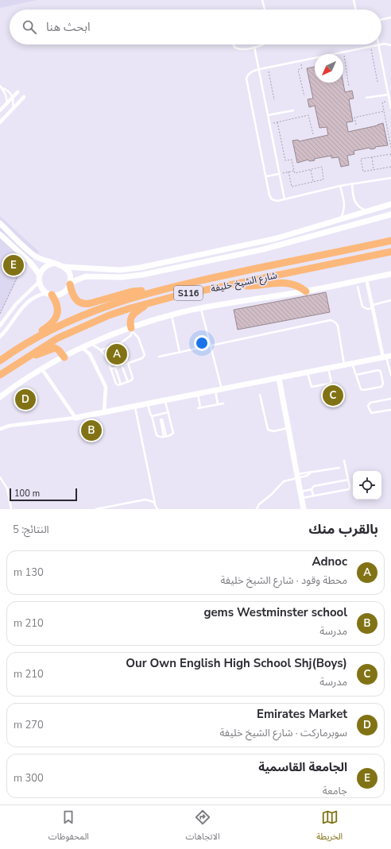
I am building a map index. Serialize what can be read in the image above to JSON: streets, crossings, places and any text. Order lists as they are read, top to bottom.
{
  "streets": {
    "highway": ["شارع الشيخ خليفة", "S116"]
  },
  "scale_bar": "100 m",
  "north": "bottom left",
  "page": {
    "search": "ابحث هنا",
    "pins": [
      "E",
      "A",
      "C",
      "D",
      "B"
    ],
    "scale": "100 m",
    "heading": ["بالقرب منك", "النتائج: 5"],
    "list": [
      {
        "mark": "A",
        "name": "Adnoc",
        "note": "محطة وقود · شارع الشيخ خليفة",
        "value": "130 m"
      },
      {
        "mark": "B",
        "name": "gems Westminster school",
        "note": "مدرسة",
        "value": "210 m"
      },
      {
        "mark": "C",
        "name": "Our Own English High School Shj(Boys)",
        "note": "مدرسة",
        "value": "210 m"
      },
      {
        "mark": "D",
        "name": "Emirates Market",
        "note": "سوبرماركت · شارع الشيخ خليفة",
        "value": "270 m"
      },
      {
        "mark": "E",
        "name": "الجامعة القاسمية",
        "note": "جامعة",
        "value": "300 m"
      }
    ],
    "nav": ["الخريطة", "الاتجاهات", "المحفوظات"]
  }
}
